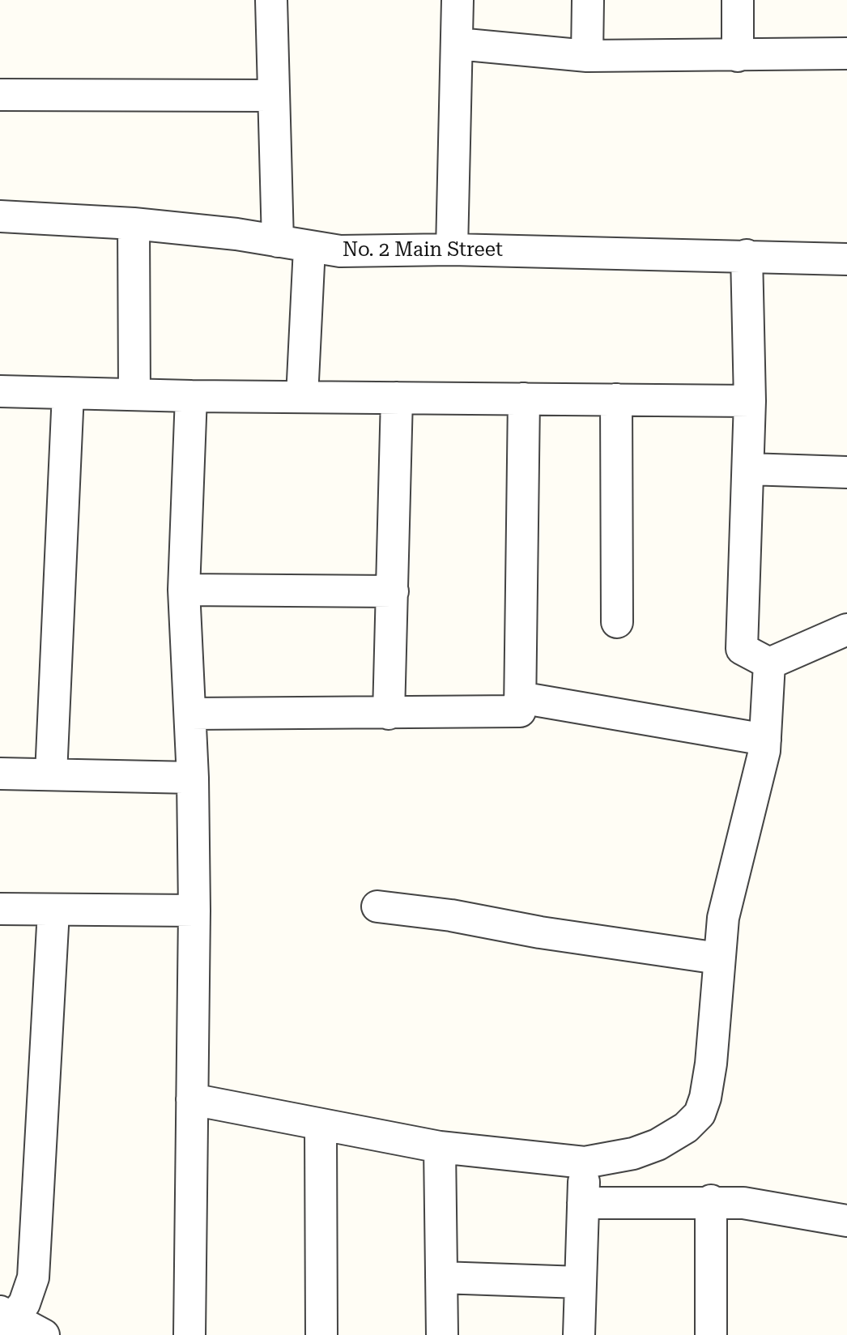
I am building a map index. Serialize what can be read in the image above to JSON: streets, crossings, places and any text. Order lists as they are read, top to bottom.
{
  "streets": {
    "street": ["No. 2 Main Street"]
  }
}
